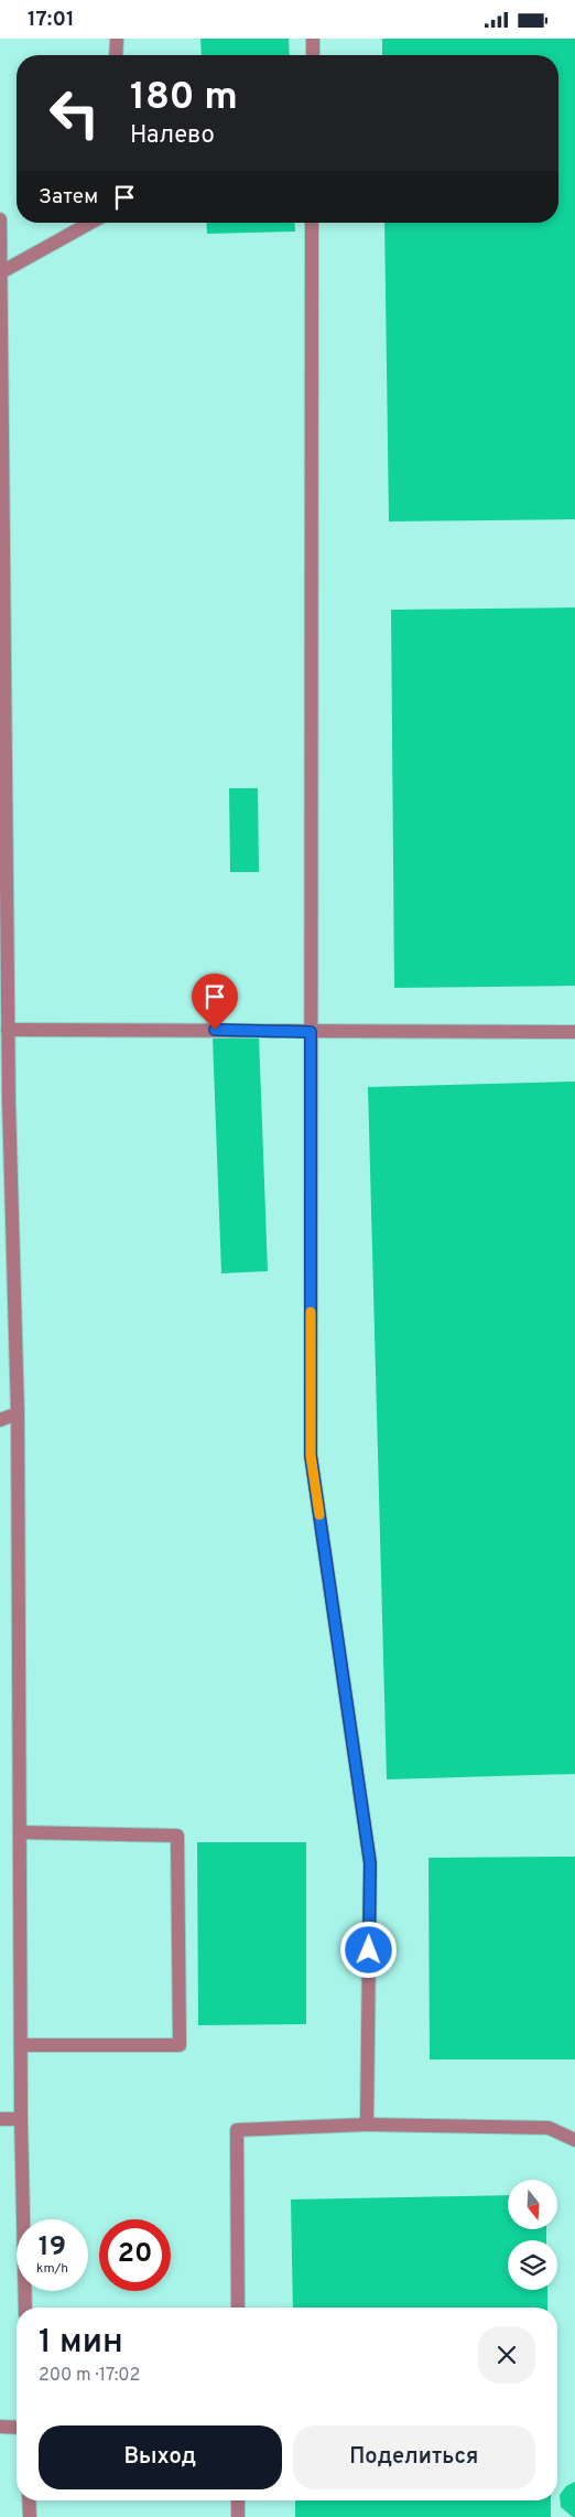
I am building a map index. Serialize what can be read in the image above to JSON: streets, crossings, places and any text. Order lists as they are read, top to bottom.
{
  "north": "bottom",
  "page": {
    "status": "17:01",
    "turn": ["180 m", "Налево"],
    "then": "Затем",
    "speed": "19 km/h",
    "limit": "20",
    "heading": ["1 мин", "200 m · 17:02"],
    "buttons": ["Выход", "Поделиться"]
  }
}
